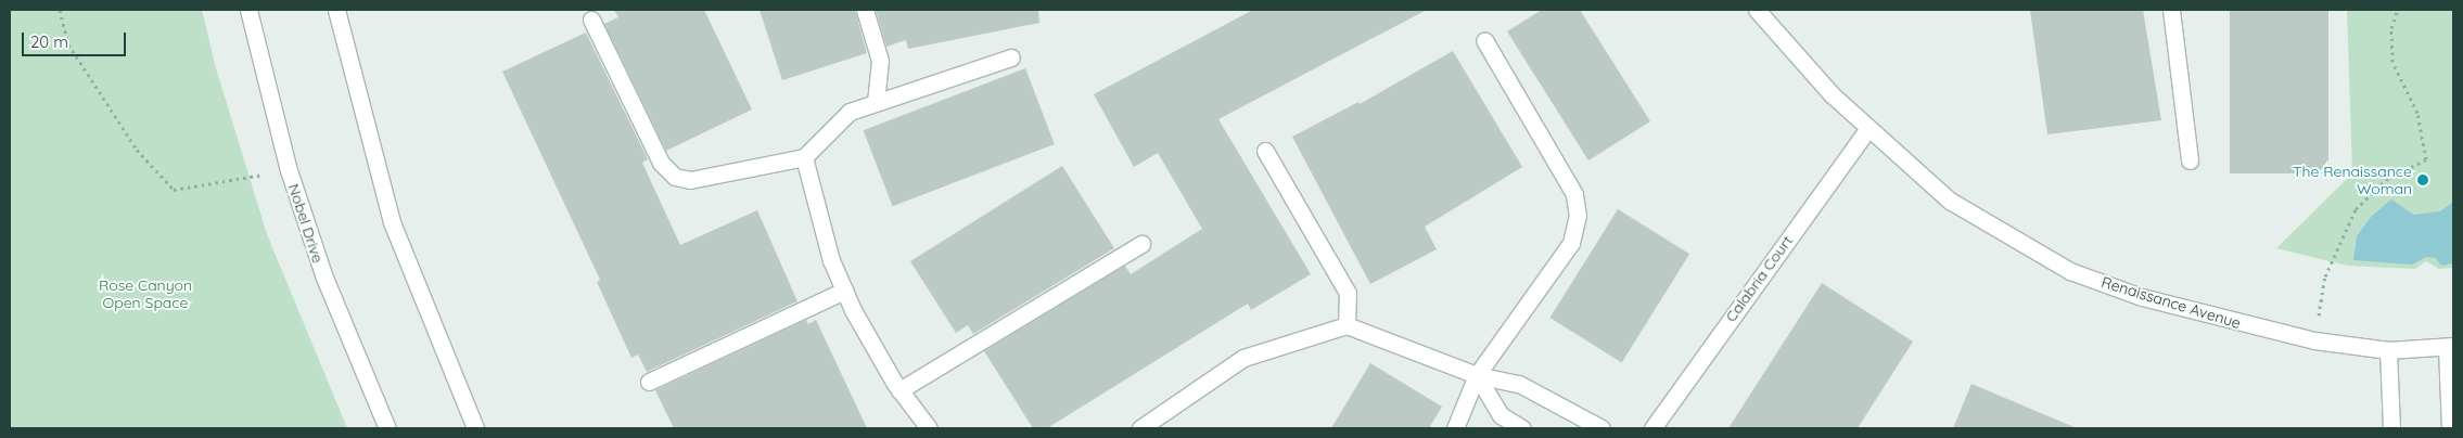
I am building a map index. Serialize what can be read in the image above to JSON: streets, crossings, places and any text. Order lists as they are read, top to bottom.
{
  "streets": {
    "street": ["Nobel Drive", "Calabria Court", "Renaissance Avenue"]
  },
  "crossings": [
    ["Calabria Court", "Renaissance Avenue"]
  ],
  "parks": ["Rose Canyon Open Space"],
  "places": ["The Renaissance Woman"],
  "scale_bar": "20 m"
}
